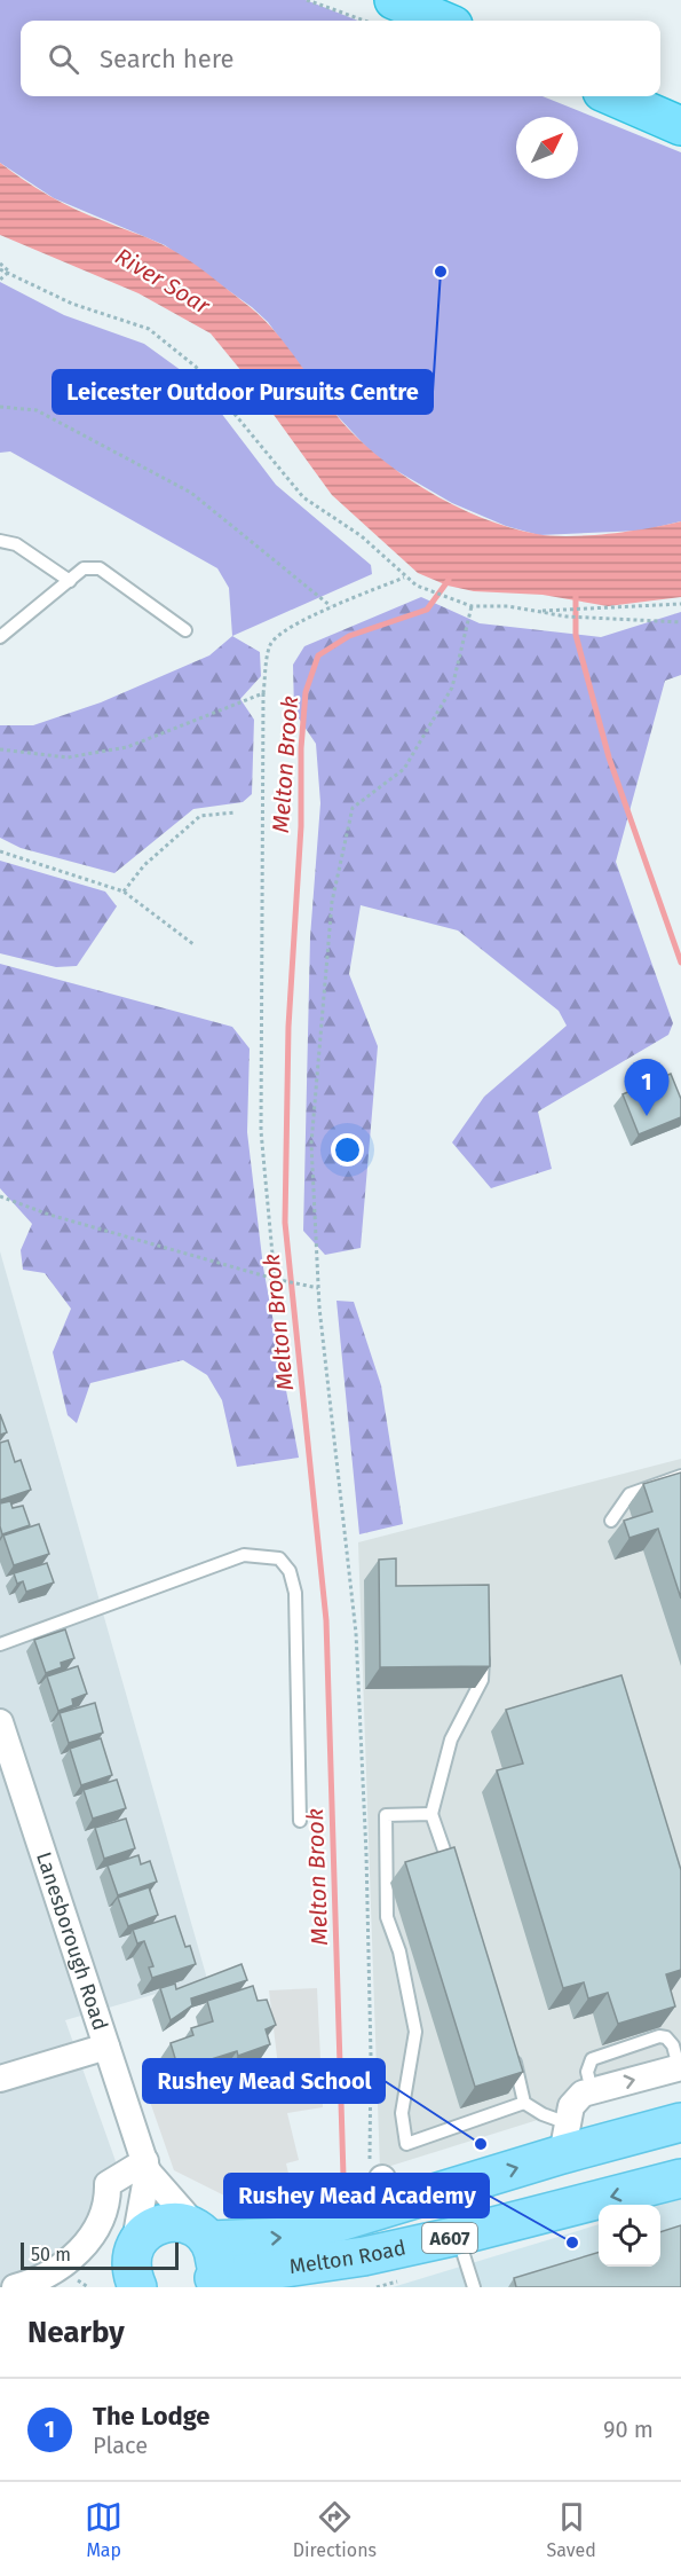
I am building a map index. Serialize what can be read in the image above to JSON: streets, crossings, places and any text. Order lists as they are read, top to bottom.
{
  "streets": {
    "main road": ["A607", "Melton Road"],
    "street": ["Lanesborough Road"]
  },
  "crossings": [
    ["Lanesborough Road", "A607"],
    ["Lanesborough Road", "Melton Road"],
    ["A607", "Melton Road"]
  ],
  "water": ["River Soar", "Melton Brook"],
  "places": ["Leicester Outdoor Pursuits Centre", "Rushey Mead School", "Rushey Mead Academy"],
  "scale_bar": "50 m",
  "north": "top right",
  "page": {
    "search": "Search here",
    "pins": "1",
    "scale": "50 m",
    "heading": "Nearby",
    "list": [
      {
        "mark": "1",
        "name": "The Lodge",
        "note": "Place",
        "value": "90 m"
      }
    ],
    "nav": ["Map", "Directions", "Saved"]
  }
}
